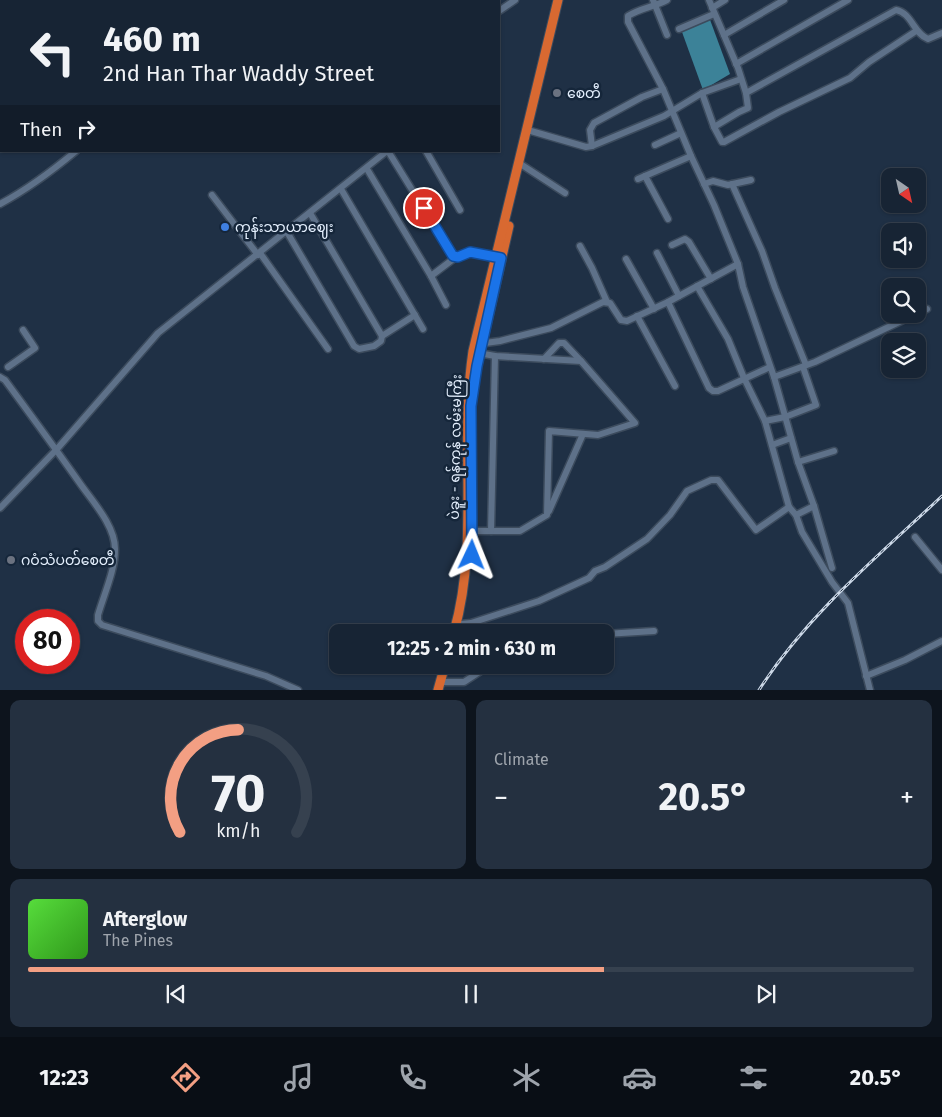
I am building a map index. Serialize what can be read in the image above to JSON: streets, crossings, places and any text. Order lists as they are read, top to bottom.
{
  "streets": {
    "highway": ["ပဲခူး - ရန်ကုန် လမ်းမကြီး"]
  },
  "places": ["စေတီ", "ကုန်းသာယာဈေး", "ဂဝံသံပတ်စေတီ"],
  "north": "bottom right",
  "page": {
    "turn": ["460 m", "2nd Han Thar Waddy Street"],
    "then": "Then",
    "limit": "80",
    "trip": "12:25 · 2 min · 630 m",
    "tile": "Climate",
    "heat": ["−", "20.5°", "+"],
    "song": ["Afterglow", "The Pines"],
    "tabs": ["12:23", "20.5°"],
    "gauge": ["70", "km/h"]
  }
}
